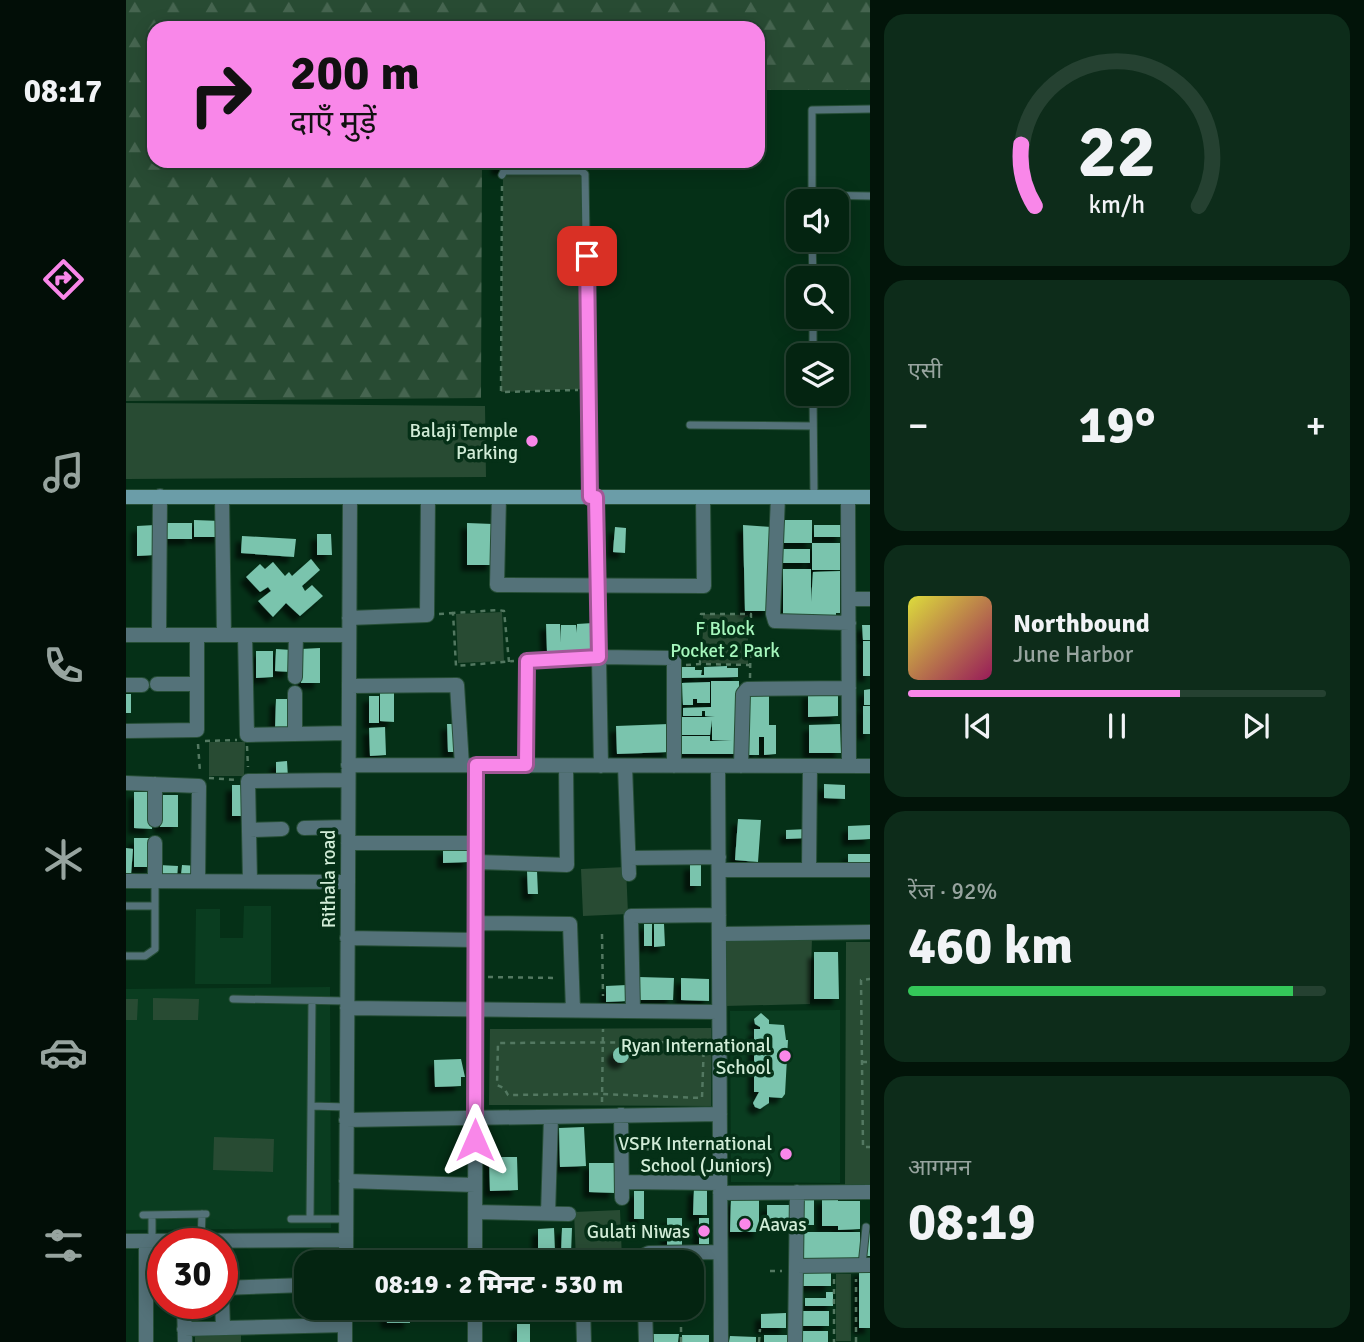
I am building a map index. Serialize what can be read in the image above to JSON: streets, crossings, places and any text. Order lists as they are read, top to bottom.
{
  "streets": {
    "street": ["Rithala road"]
  },
  "parks": ["F Block Pocket 2 Park"],
  "places": [
    "Balaji Temple Parking",
    "Ryan International School",
    "VSPK International School (Juniors)",
    "Aavas",
    "Gulati Niwas"
  ],
  "page": {
    "tabs": "08:17",
    "turn": ["200 m", "दाएँ मुड़ें"],
    "tile": [
      "एसी",
      ["रेंज · 92%", "460 km"],
      ["आगमन", "08:19"]
    ],
    "heat": ["−", "19°", "+"],
    "song": ["Northbound", "June Harbor"],
    "limit": "30",
    "trip": "08:19 · 2 मिनट · 530 m",
    "gauge": ["22", "km/h"]
  }
}
